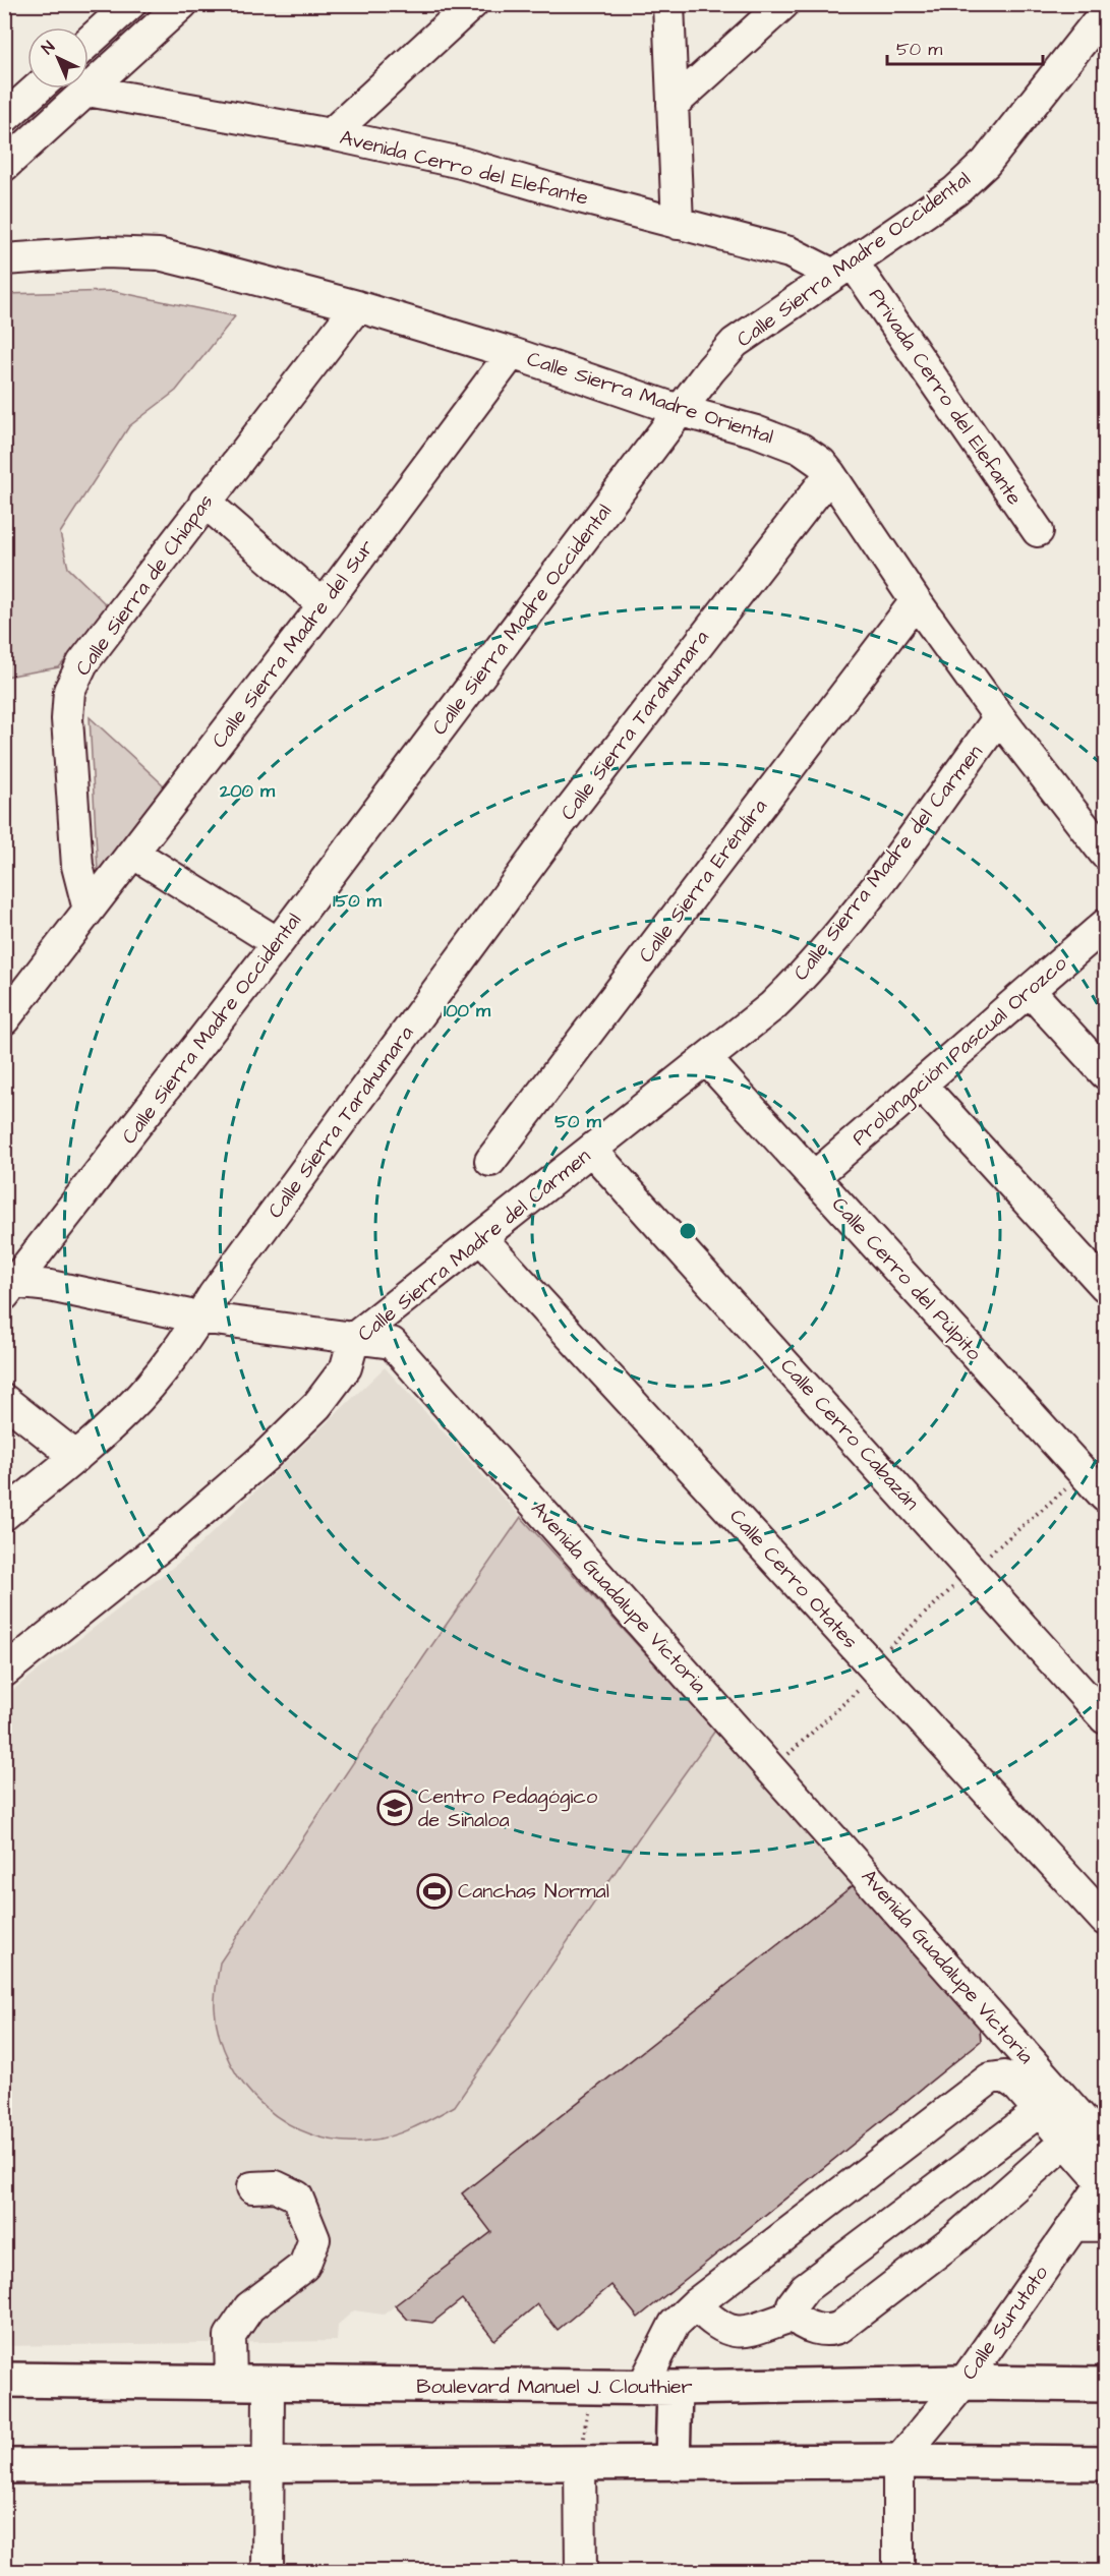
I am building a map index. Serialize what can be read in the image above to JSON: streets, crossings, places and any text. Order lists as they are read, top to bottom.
{
  "streets": {
    "main road": ["Boulevard Manuel J. Clouthier"],
    "street": [
      "Avenida Cerro del Elefante",
      "Calle Sierra Madre Occidental",
      "Privada Cerro del Elefante",
      "Calle Sierra Madre Oriental",
      "Calle Sierra de Chiapas",
      "Calle Sierra Madre del Sur",
      "Calle Sierra Tarahumara",
      "Calle Sierra Madre del Carmen",
      "Calle Sierra Eréndira",
      "Prolongación Pascual Orozco",
      "Calle Cerro del Púlpito",
      "Calle Cerro Cabazán",
      "Calle Cerro Otates",
      "Avenida Guadalupe Victoria",
      "Calle Surutato"
    ]
  },
  "crossings": [
    ["Avenida Cerro del Elefante", "Calle Sierra Madre Occidental"],
    ["Avenida Cerro del Elefante", "Privada Cerro del Elefante"],
    ["Calle Sierra Madre Occidental", "Privada Cerro del Elefante"],
    ["Calle Sierra Madre Occidental", "Calle Sierra Madre Oriental"],
    ["Calle Sierra Madre Occidental", "Avenida Guadalupe Victoria"],
    ["Calle Sierra Madre Oriental", "Calle Sierra de Chiapas"],
    ["Calle Sierra Madre Oriental", "Calle Sierra Madre del Sur"],
    ["Calle Sierra Madre Oriental", "Calle Sierra Tarahumara"],
    ["Calle Sierra Madre Oriental", "Calle Sierra Madre del Carmen"],
    ["Calle Sierra Madre Oriental", "Calle Sierra Eréndira"],
    ["Calle Sierra de Chiapas", "Calle Sierra Madre del Sur"],
    ["Calle Sierra Tarahumara", "Avenida Guadalupe Victoria"],
    ["Calle Sierra Madre del Carmen", "Calle Cerro del Púlpito"],
    ["Calle Sierra Madre del Carmen", "Calle Cerro Cabazán"],
    ["Calle Sierra Madre del Carmen", "Calle Cerro Otates"],
    ["Calle Sierra Madre del Carmen", "Avenida Guadalupe Victoria"],
    ["Prolongación Pascual Orozco", "Calle Cerro del Púlpito"],
    ["Calle Surutato", "Boulevard Manuel J. Clouthier"]
  ],
  "places": {
    "school or university": ["Centro Pedagógico de Sinaloa"],
    "sports": ["Canchas Normal"]
  },
  "scale_bar": "50 m",
  "north": "top left",
  "rings": [
    "200 m",
    "150 m",
    "100 m",
    "50 m"
  ]
}
